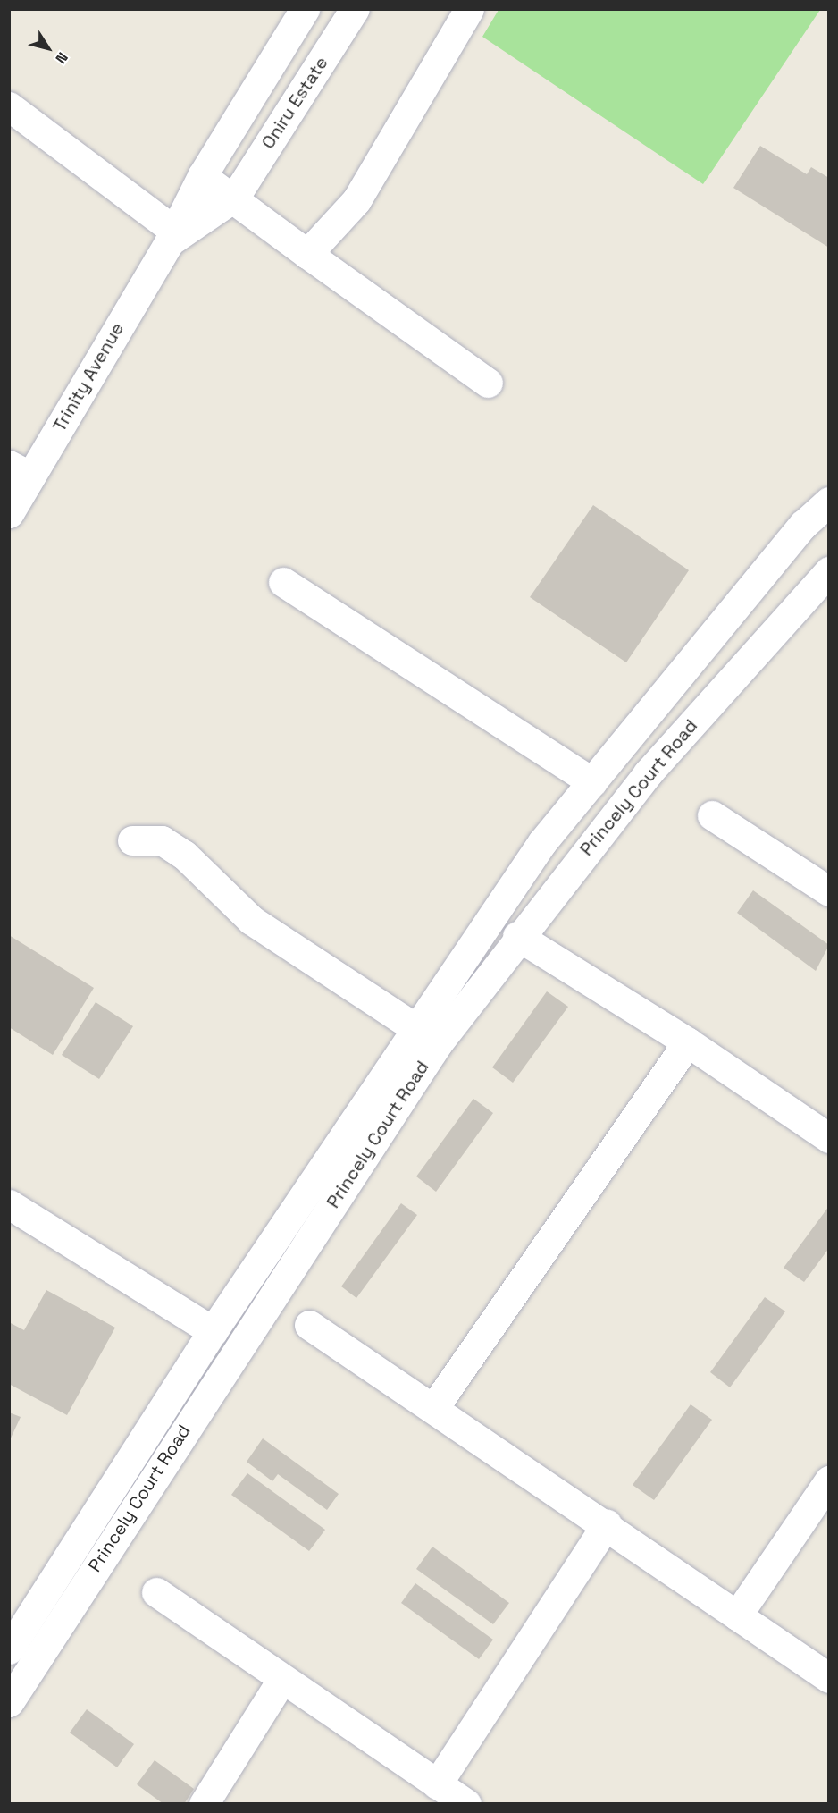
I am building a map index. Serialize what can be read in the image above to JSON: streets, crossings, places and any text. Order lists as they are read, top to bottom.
{
  "streets": {
    "street": ["Oniru Estate", "Trinity Avenue", "Princely Court Road"]
  },
  "north": "bottom right"
}
